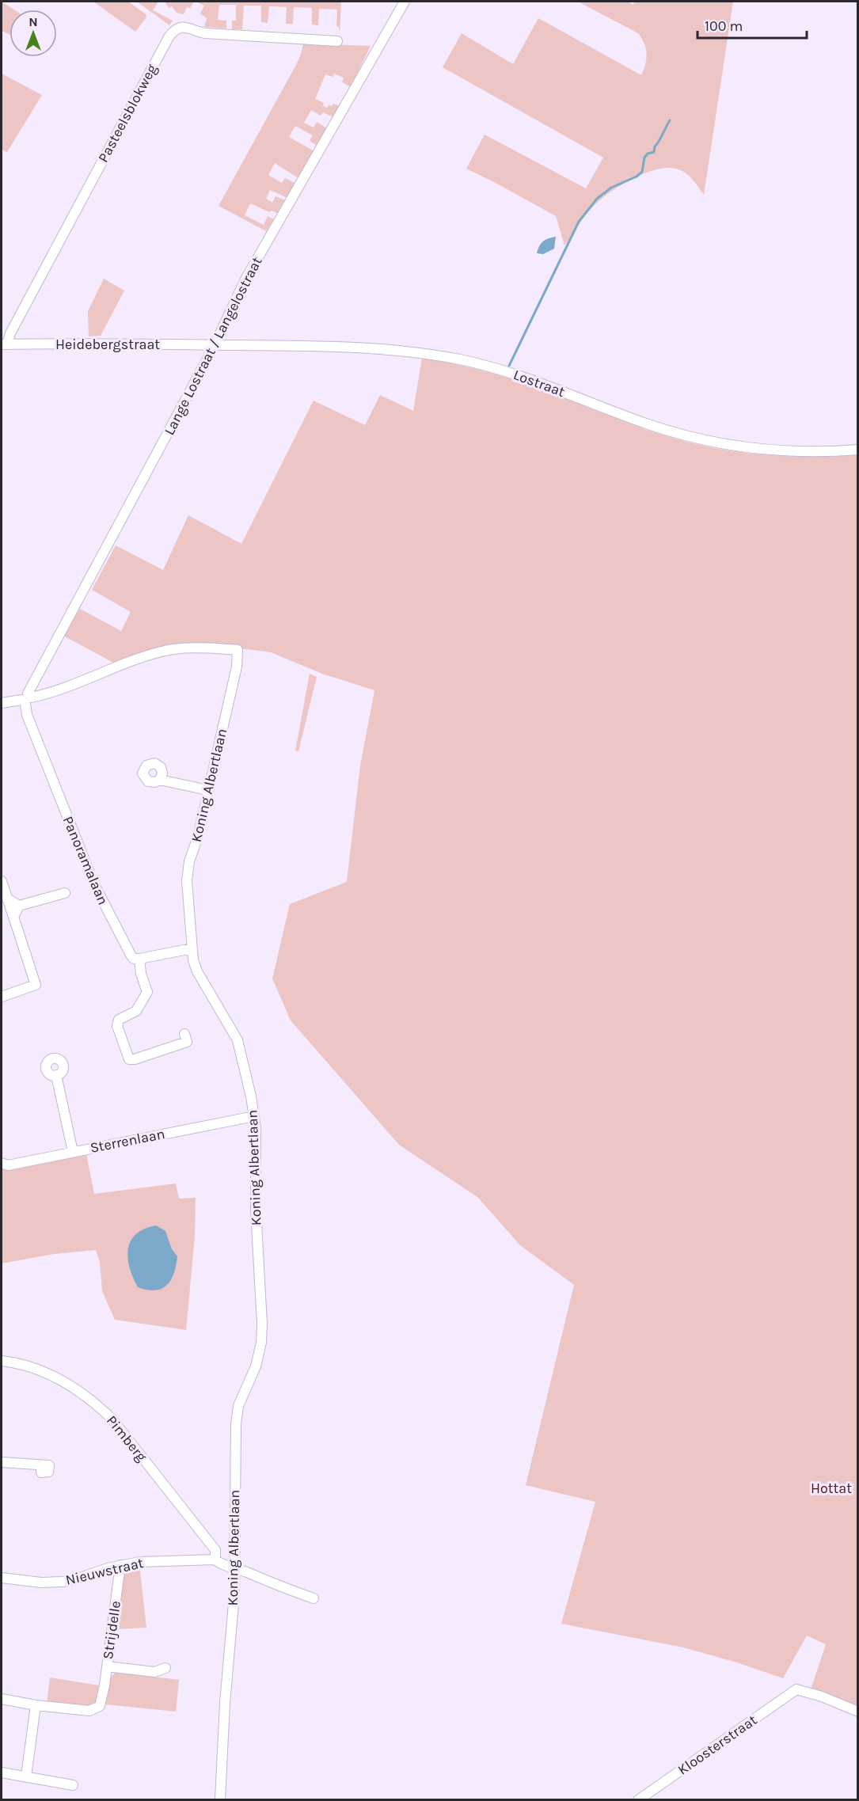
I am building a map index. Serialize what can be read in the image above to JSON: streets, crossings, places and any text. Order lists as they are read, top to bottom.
{
  "streets": {
    "street": [
      "Pasteelsblokweg",
      "Heidebergstraat",
      "Lange Lostraat / Langelostraat",
      "Lostraat",
      "Koning Albertlaan",
      "Panoramalaan",
      "Sterrenlaan",
      "Pimberg",
      "Nieuwstraat",
      "Strijdelle",
      "Kloosterstraat"
    ]
  },
  "crossings": [
    ["Pasteelsblokweg", "Heidebergstraat"],
    ["Heidebergstraat", "Lange Lostraat / Langelostraat"],
    ["Heidebergstraat", "Lostraat"],
    ["Lange Lostraat / Langelostraat", "Lostraat"],
    ["Lange Lostraat / Langelostraat", "Koning Albertlaan"],
    ["Lange Lostraat / Langelostraat", "Panoramalaan"],
    ["Koning Albertlaan", "Panoramalaan"],
    ["Koning Albertlaan", "Sterrenlaan"],
    ["Koning Albertlaan", "Nieuwstraat"],
    ["Pimberg", "Nieuwstraat"],
    ["Nieuwstraat", "Strijdelle"]
  ],
  "parks": ["Hottat"],
  "scale_bar": "100 m",
  "north": "top"
}
